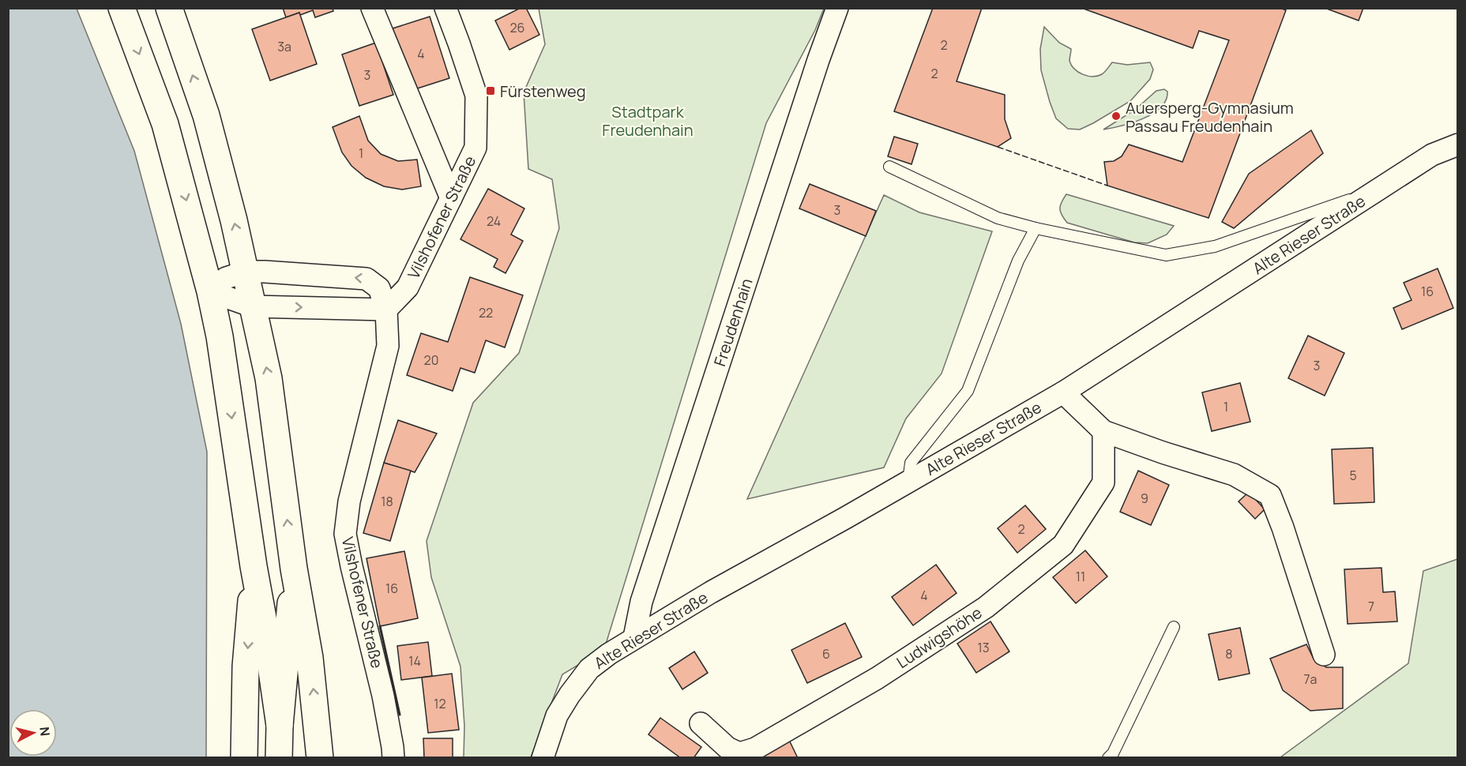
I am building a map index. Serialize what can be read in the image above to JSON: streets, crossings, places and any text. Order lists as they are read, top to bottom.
{
  "streets": {
    "street": [
      "Vilshofener Straße",
      "Alte Rieser Straße",
      "Freudenhain",
      "Ludwigshöhe"
    ]
  },
  "crossings": [
    ["Alte Rieser Straße", "Freudenhain"]
  ],
  "parks": ["Stadtpark Freudenhain"],
  "places": {
    "transit": ["Fürstenweg"],
    "other": ["Auersperg-Gymnasium Passau Freudenhain"]
  },
  "house_numbers": [
    "26",
    "2",
    "3a",
    "4",
    "2",
    "3",
    "1",
    "3",
    "24",
    "16",
    "22",
    "20",
    "3",
    "1",
    "5",
    "9",
    "18",
    "2",
    "11",
    "16",
    "4",
    "7",
    "13",
    "6",
    "8",
    "14",
    "7a",
    "12"
  ],
  "north": "right"
}
